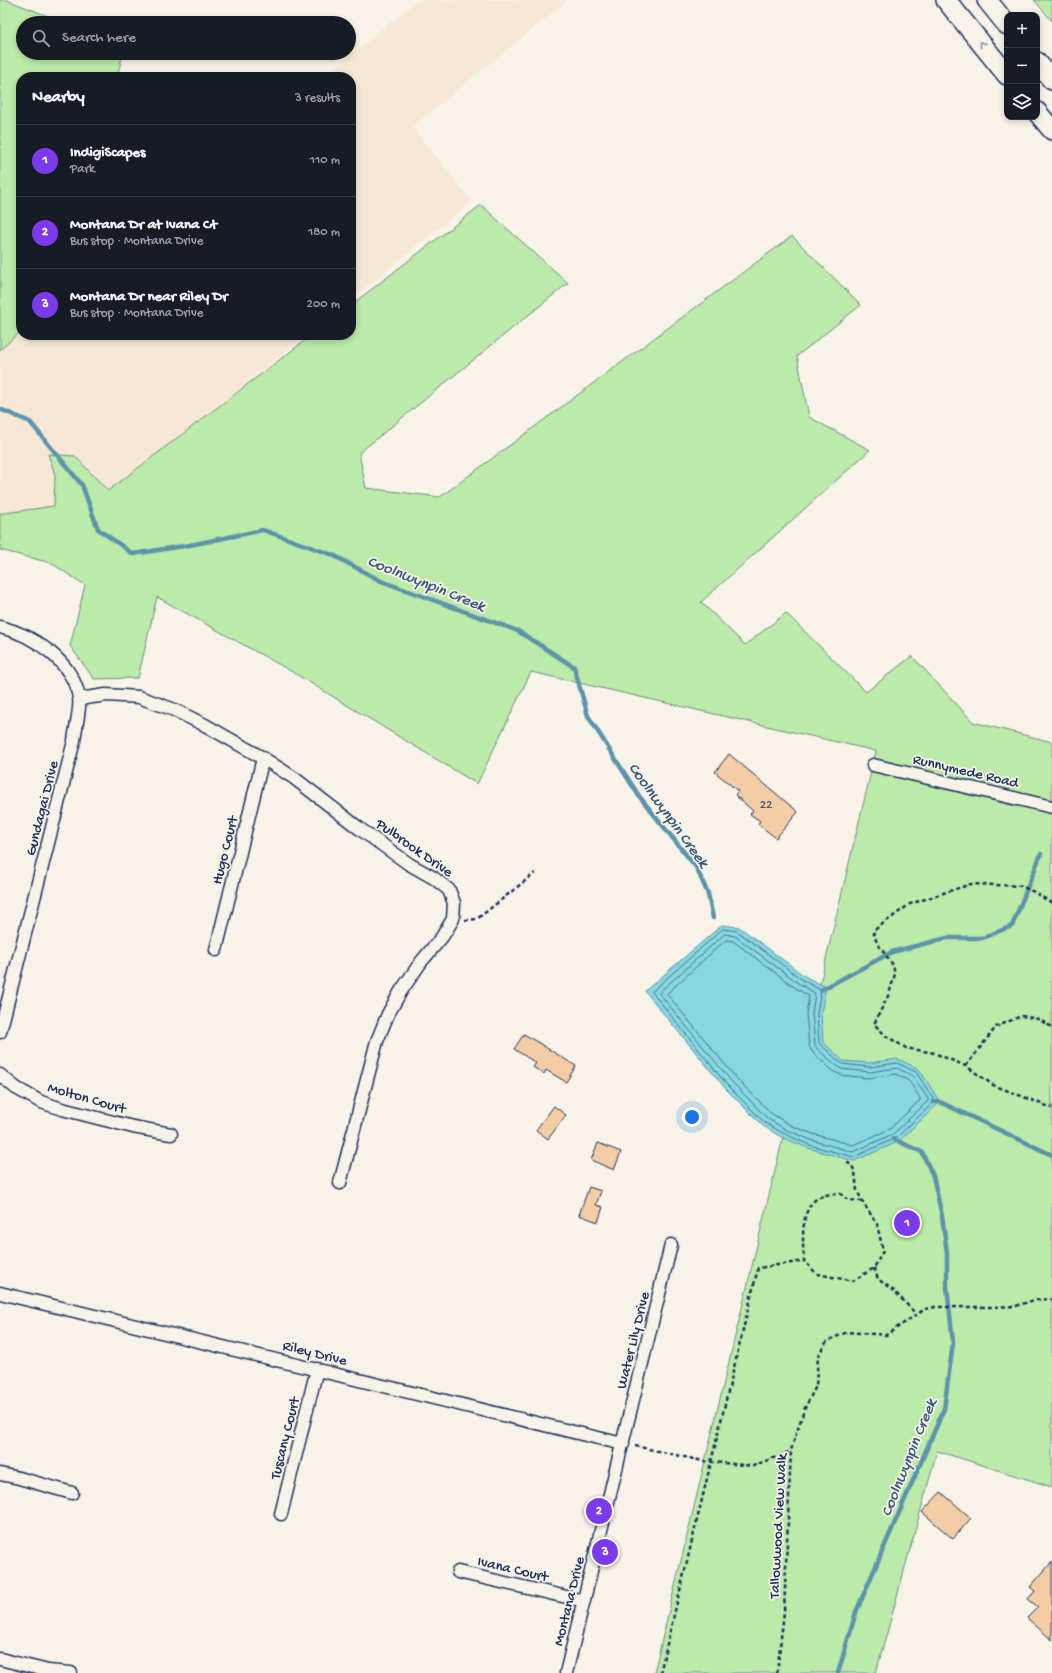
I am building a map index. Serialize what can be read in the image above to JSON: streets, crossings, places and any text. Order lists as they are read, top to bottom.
{
  "streets": {
    "street": [
      "Runnymede Road",
      "Gundagai Drive",
      "Pulbrook Drive",
      "Hugo Court",
      "Molton Court",
      "Water Lily Drive",
      "Riley Drive",
      "Tuscany Court",
      "Ivana Court",
      "Montana Drive"
    ],
    "path": ["Tallowwood View Walk"]
  },
  "crossings": [
    ["Gundagai Drive", "Pulbrook Drive"],
    ["Pulbrook Drive", "Hugo Court"],
    ["Water Lily Drive", "Riley Drive"],
    ["Water Lily Drive", "Montana Drive"],
    ["Riley Drive", "Tuscany Court"],
    ["Riley Drive", "Montana Drive"],
    ["Ivana Court", "Montana Drive"]
  ],
  "water": ["Coolnwynpin Creek"],
  "house_numbers": ["22"],
  "page": {
    "map_buttons": ["+", "−"],
    "search": "Search here",
    "heading": ["Nearby", "3 results"],
    "list": [
      {
        "mark": "1",
        "name": "IndigiScapes",
        "note": "Park",
        "value": "110 m"
      },
      {
        "mark": "2",
        "name": "Montana Dr at Ivana Ct",
        "note": "Bus stop · Montana Drive",
        "value": "180 m"
      },
      {
        "mark": "3",
        "name": "Montana Dr near Riley Dr",
        "note": "Bus stop · Montana Drive",
        "value": "200 m"
      }
    ],
    "pins": ["1", "2", "3"]
  }
}
